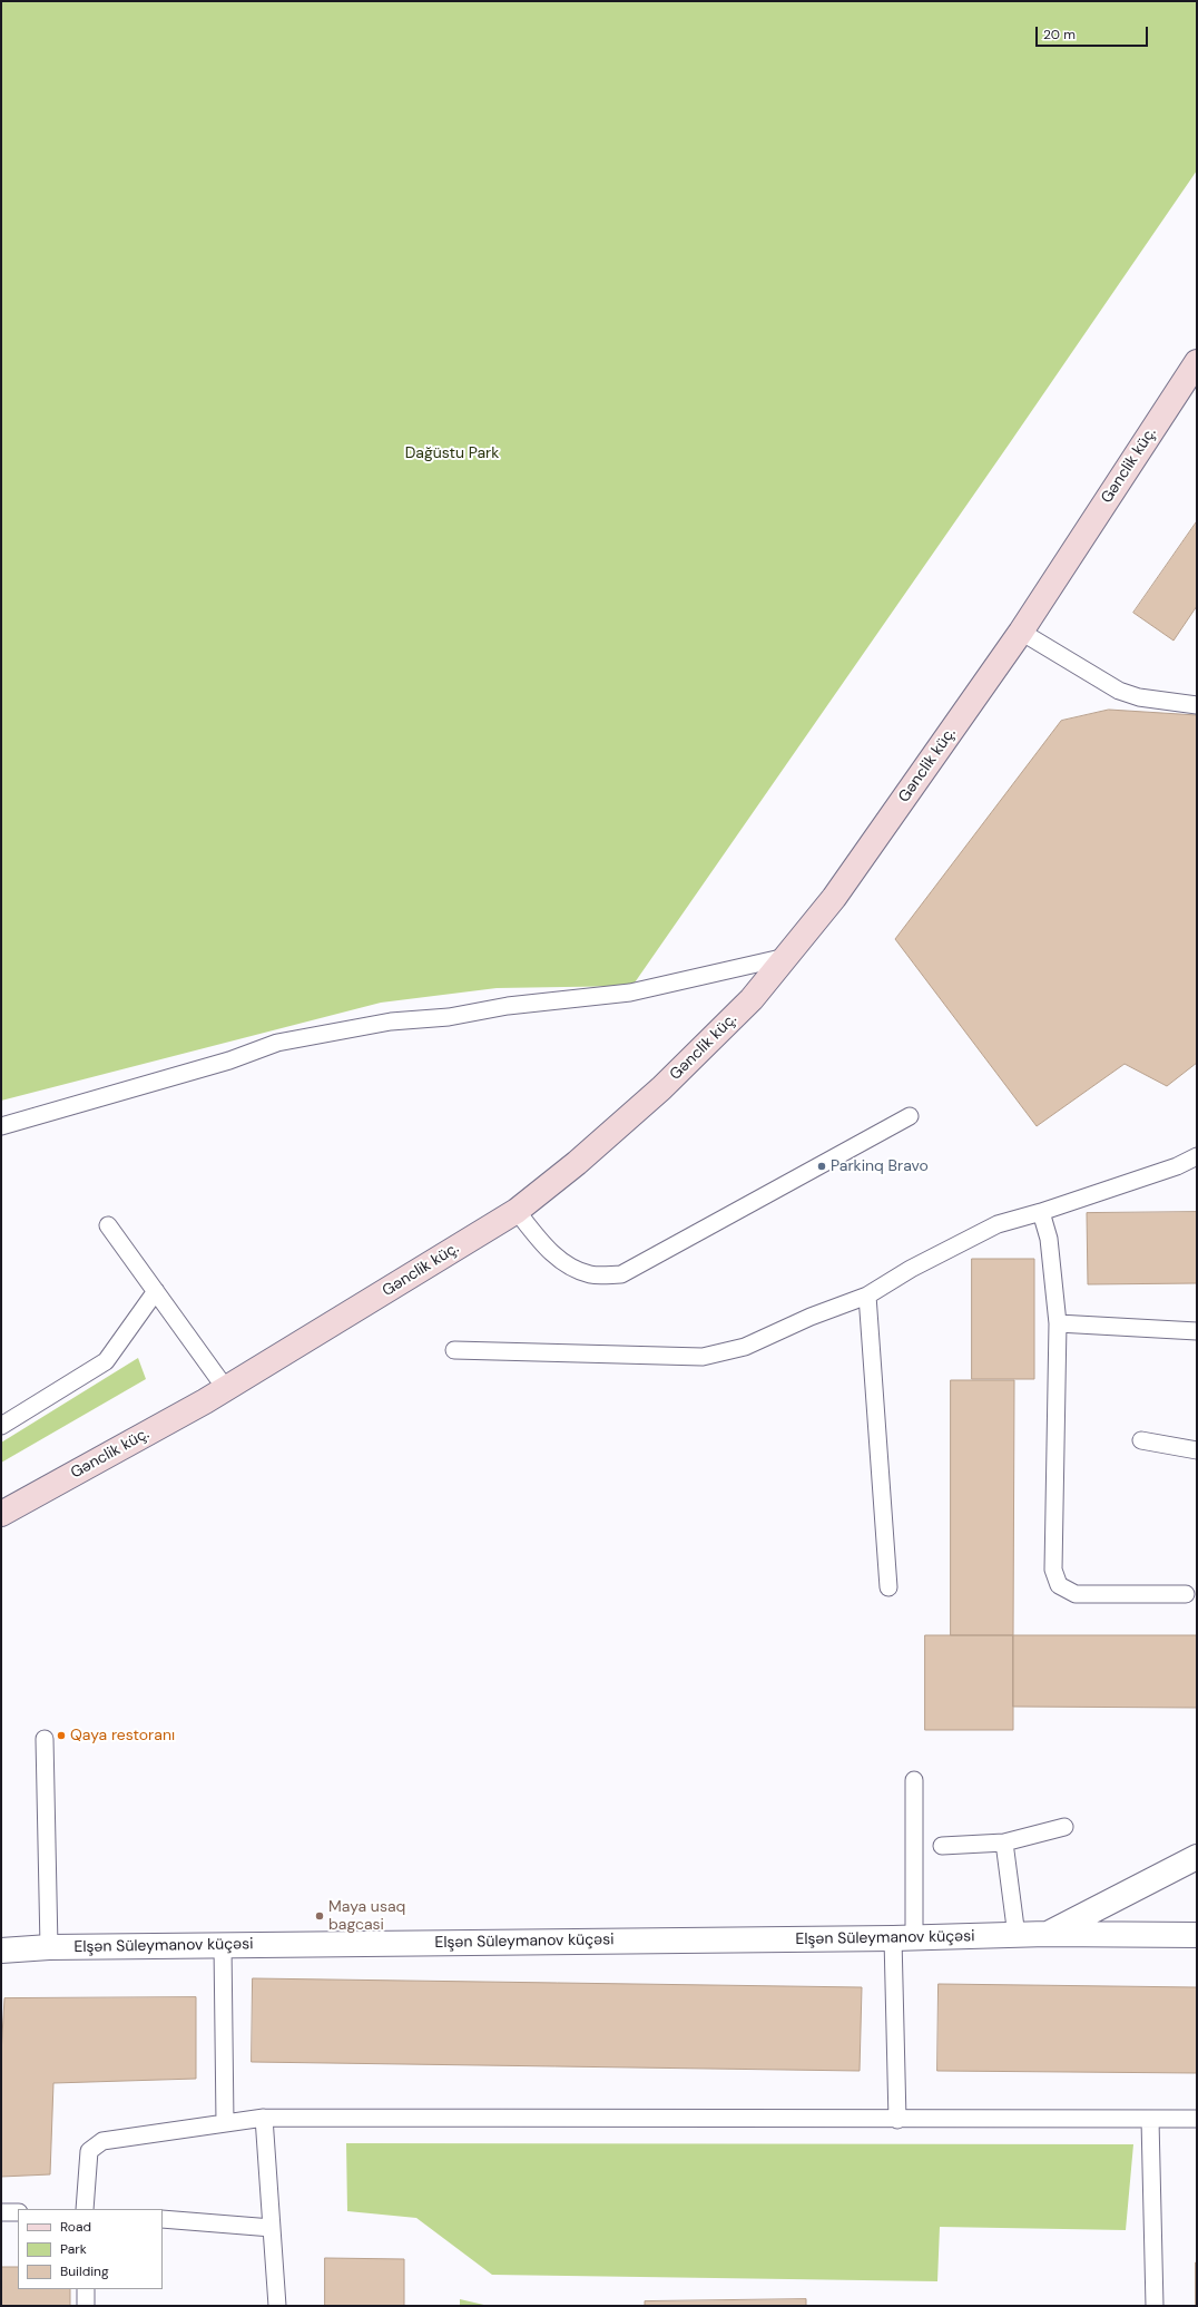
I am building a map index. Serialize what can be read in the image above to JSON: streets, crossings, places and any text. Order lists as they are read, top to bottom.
{
  "streets": {
    "main road": ["Gənclik küç."],
    "street": ["Elşən Süleymanov küçəsi"]
  },
  "parks": ["Dağüstu Park"],
  "places": ["Parkinq Bravo", "Qaya restoranı", "Maya usaq bagcasi"],
  "legend": ["Road", "Park", "Building"],
  "scale_bar": "20 m"
}
